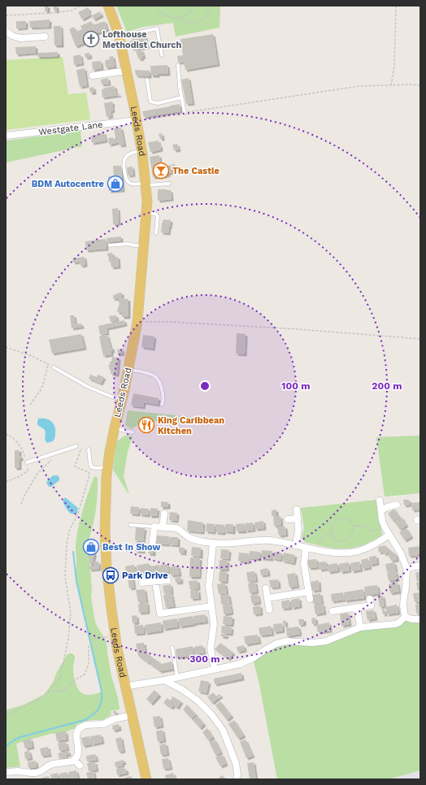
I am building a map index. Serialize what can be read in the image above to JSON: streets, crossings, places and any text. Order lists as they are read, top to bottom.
{
  "streets": {
    "main road": ["Leeds Road"],
    "street": ["Westgate Lane"]
  },
  "crossings": [
    ["Westgate Lane", "Leeds Road"]
  ],
  "places": {
    "church": ["Lofthouse Methodist Church"],
    "bar": ["The Castle"],
    "shop": ["BDM Autocentre", "Best In Show"],
    "restaurant": ["King Caribbean Kitchen"],
    "bus stop": ["Park Drive"]
  },
  "rings": ["100 m", "200 m", "300 m"]
}
